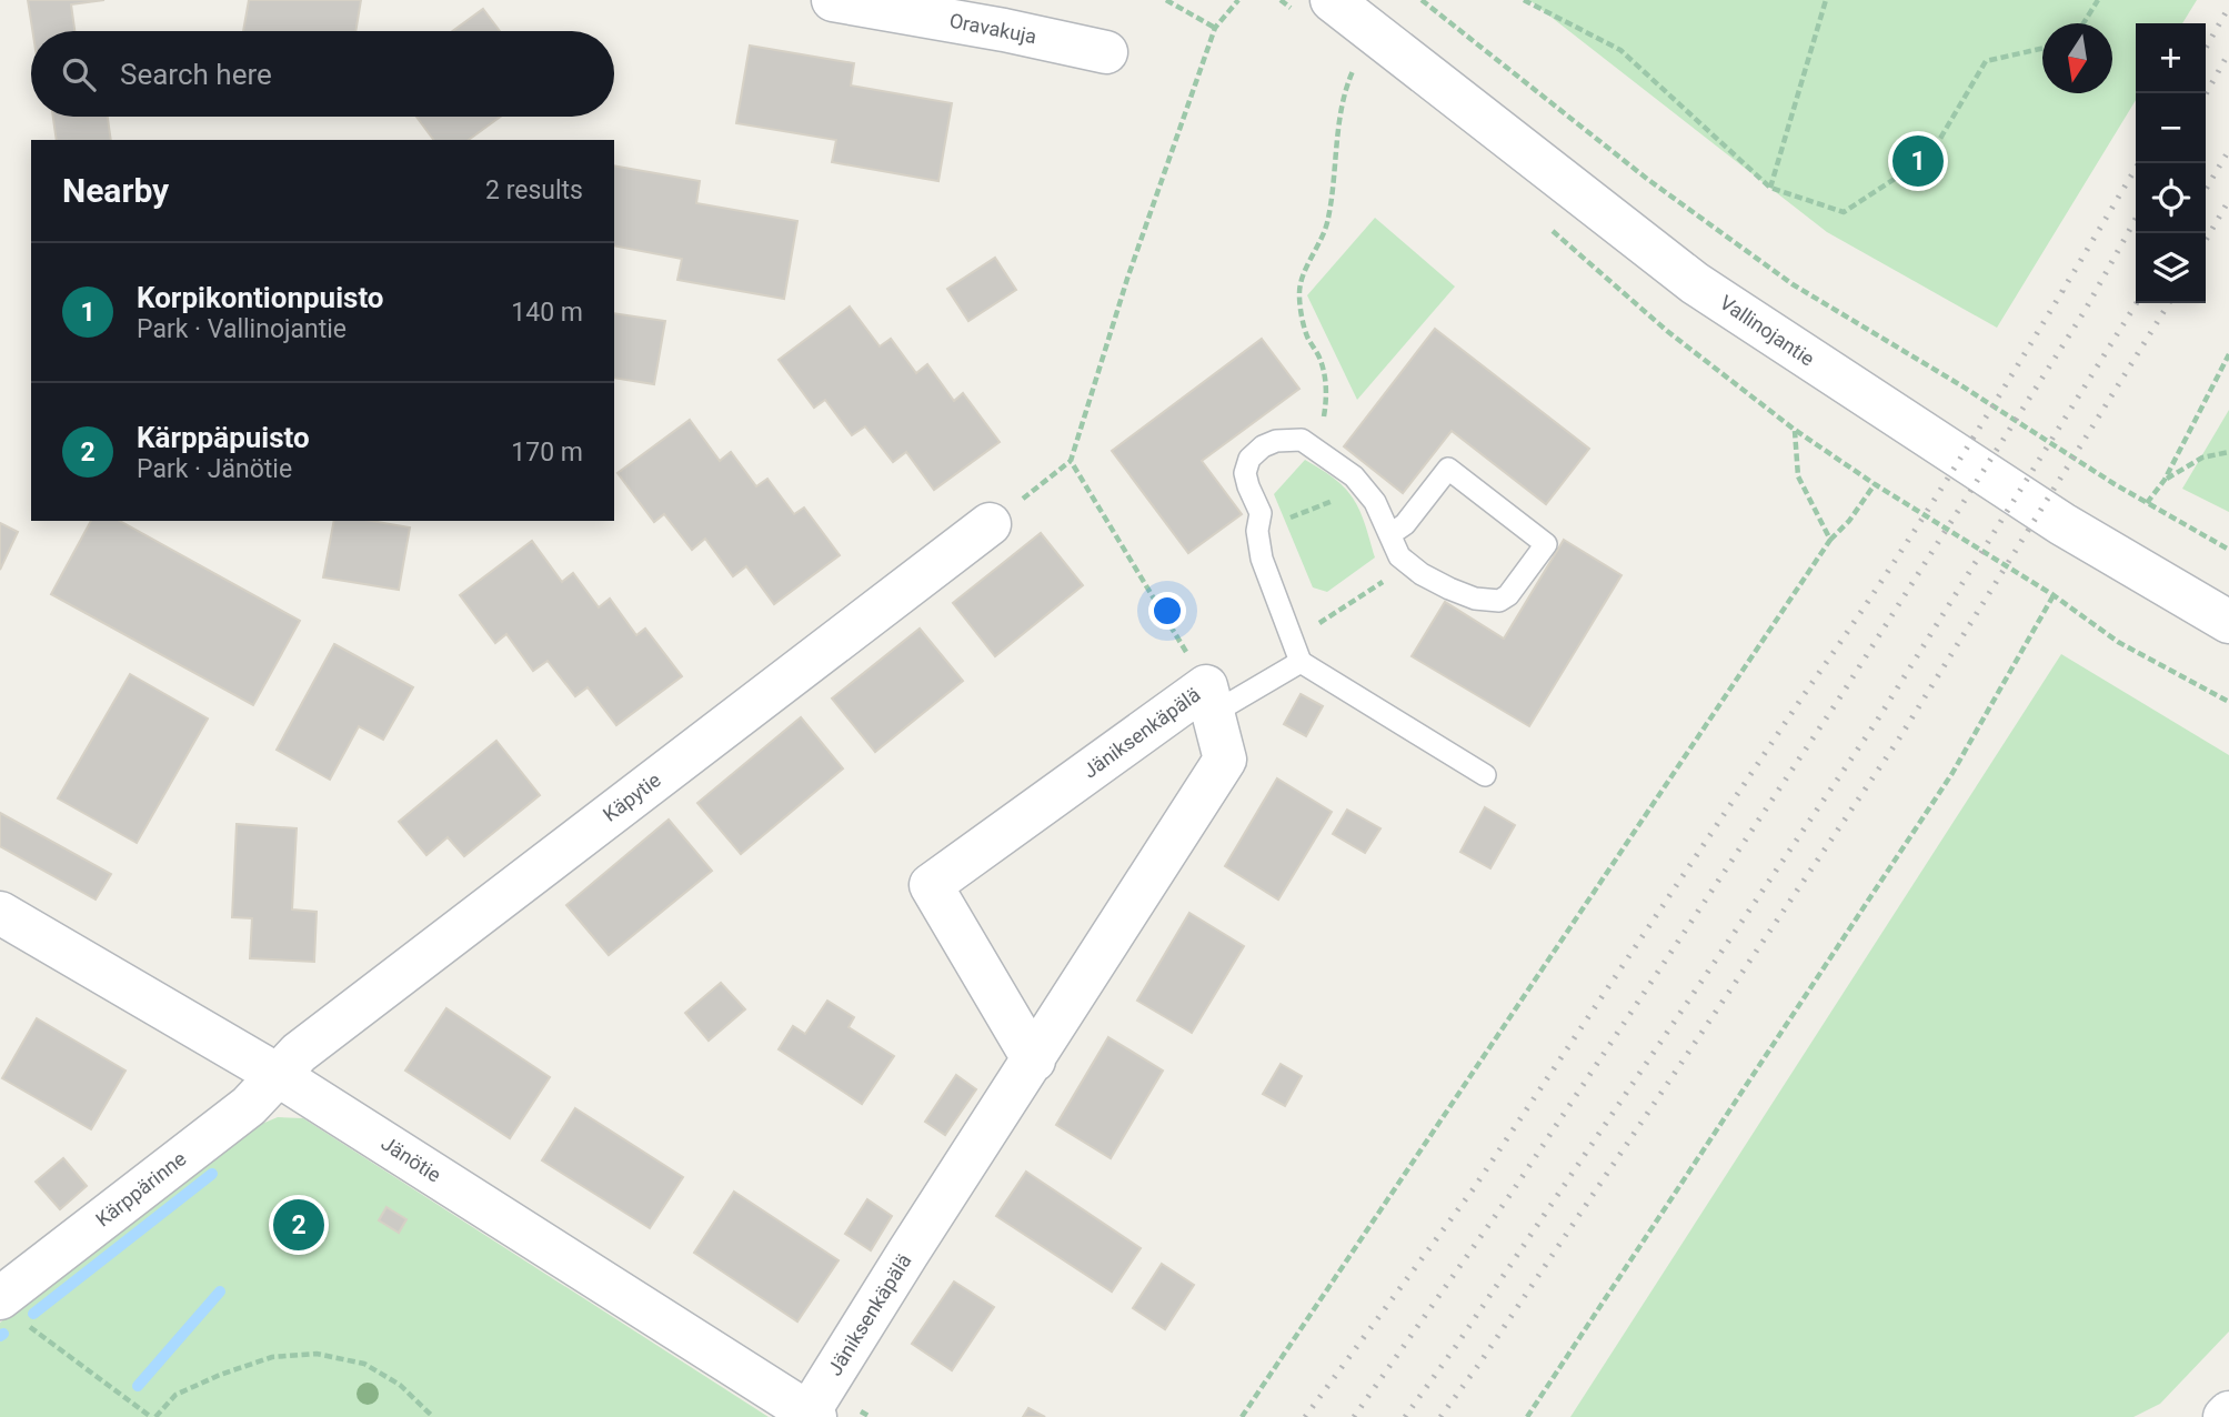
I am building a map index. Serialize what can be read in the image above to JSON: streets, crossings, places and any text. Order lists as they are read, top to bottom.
{
  "streets": {
    "street": [
      "Oravakuja",
      "Vallinojantie",
      "Jäniksenkäpälä",
      "Käpytie",
      "Jänötie",
      "Kärppärinne"
    ]
  },
  "crossings": [
    ["Jäniksenkäpälä", "Jänötie"],
    ["Käpytie", "Jänötie"],
    ["Käpytie", "Kärppärinne"],
    ["Jänötie", "Kärppärinne"]
  ],
  "north": "bottom",
  "page": {
    "map_buttons": ["+", "−"],
    "search": "Search here",
    "pins": ["1", "2"],
    "heading": ["Nearby", "2 results"],
    "list": [
      {
        "mark": "1",
        "name": "Korpikontionpuisto",
        "note": "Park · Vallinojantie",
        "value": "140 m"
      },
      {
        "mark": "2",
        "name": "Kärppäpuisto",
        "note": "Park · Jänötie",
        "value": "170 m"
      }
    ]
  }
}
